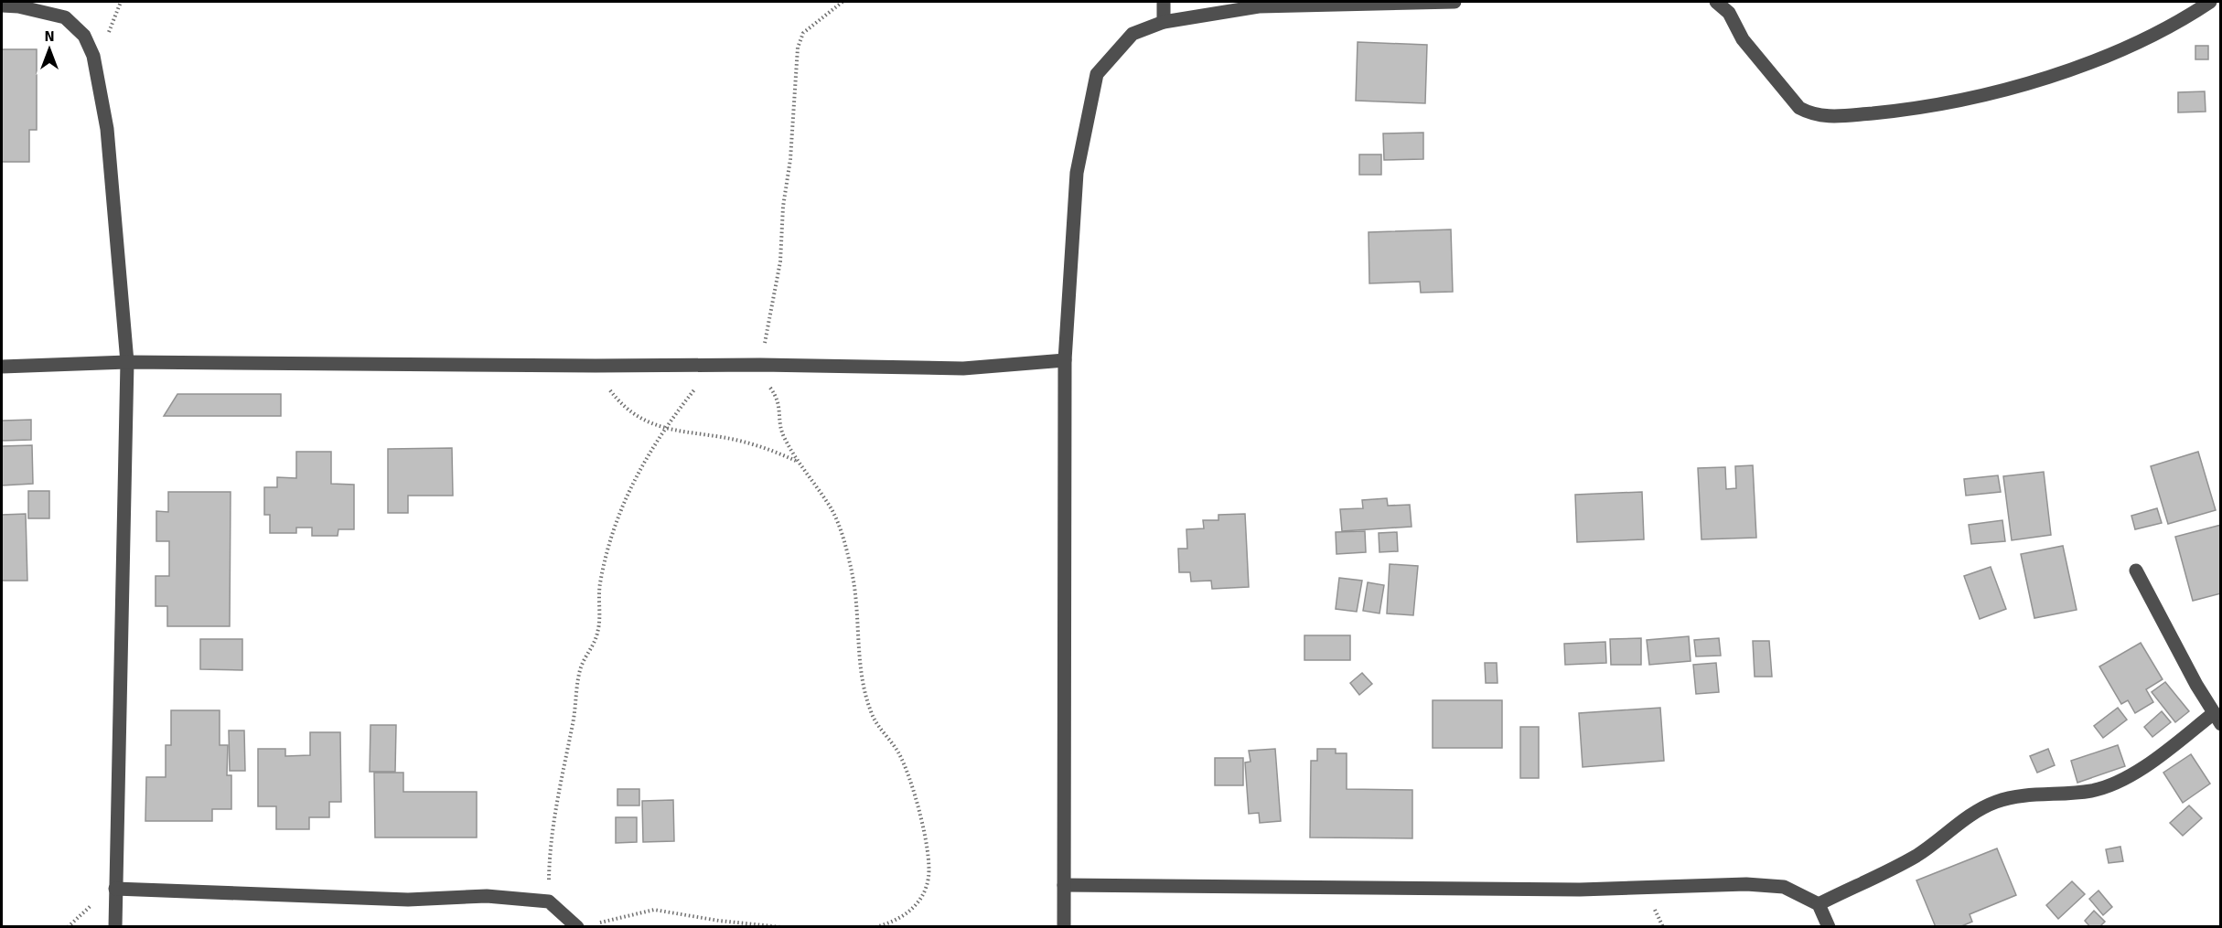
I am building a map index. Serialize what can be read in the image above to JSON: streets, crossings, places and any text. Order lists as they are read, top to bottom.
{
  "north": "top"
}
